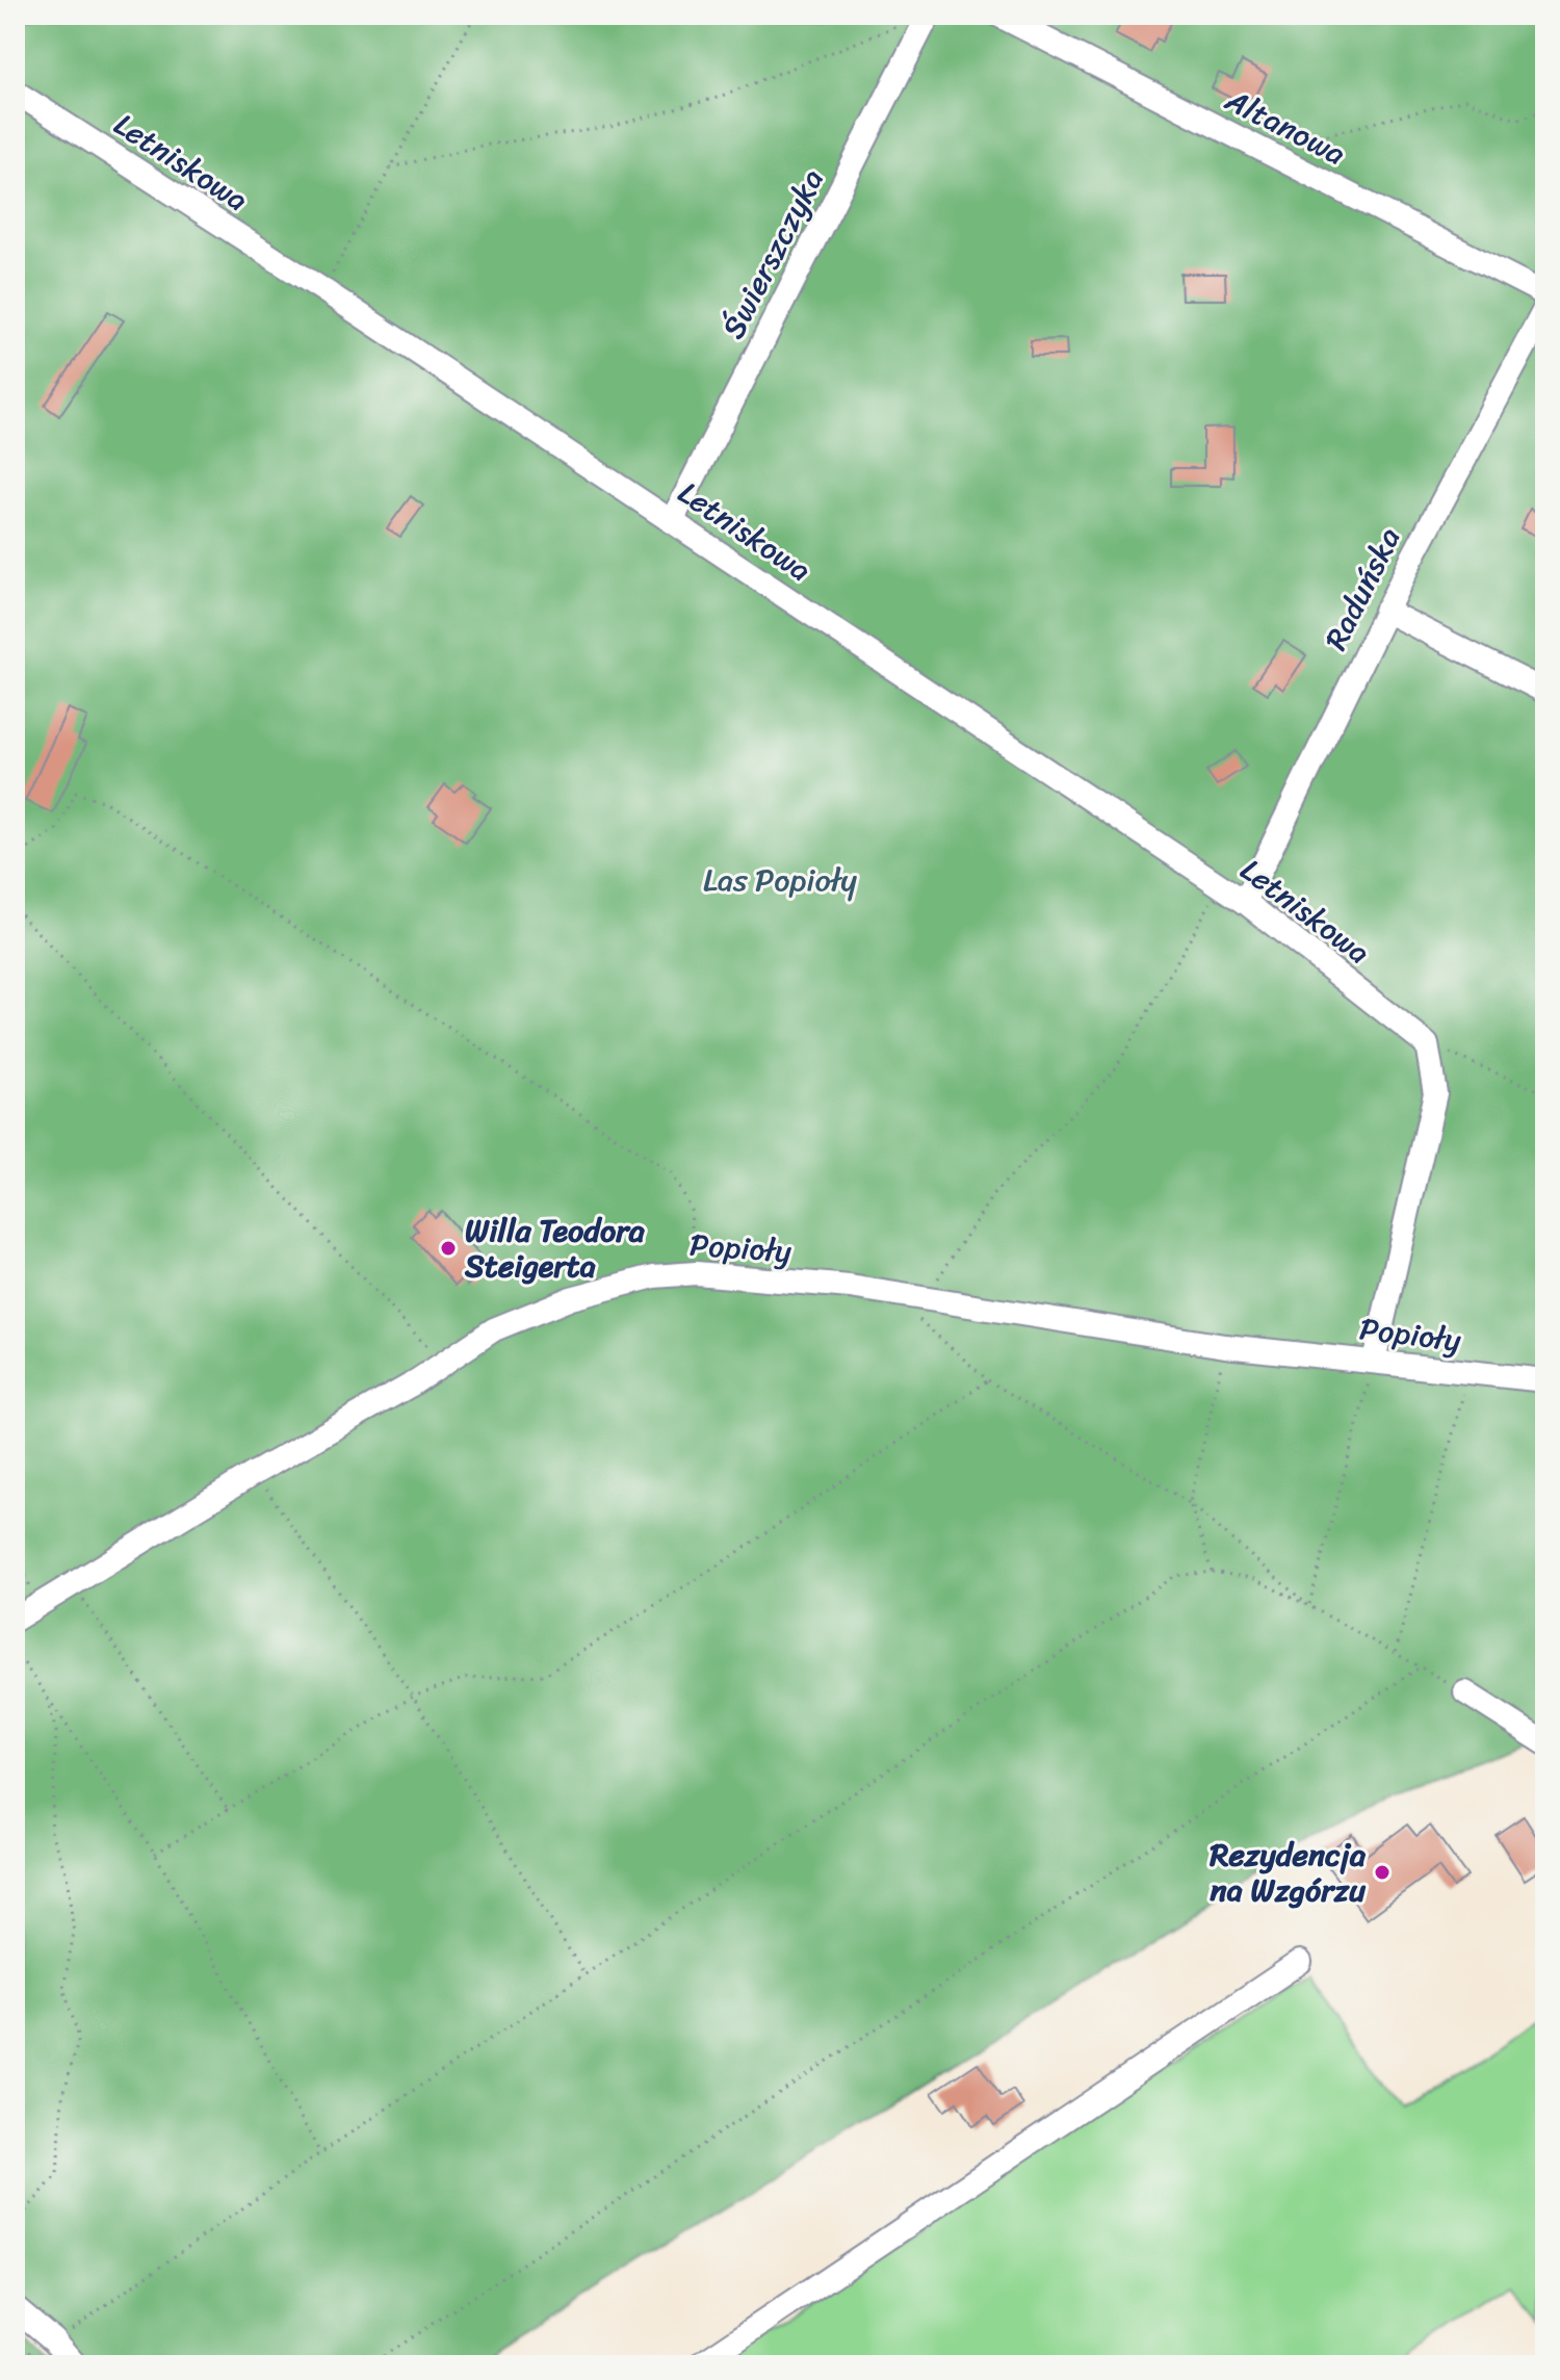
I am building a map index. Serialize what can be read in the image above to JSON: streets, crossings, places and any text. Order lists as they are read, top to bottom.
{
  "streets": {
    "street": [
      "Altanowa",
      "Letniskowa",
      "Świerszczyka",
      "Raduńska",
      "Popioły"
    ]
  },
  "crossings": [
    ["Letniskowa", "Świerszczyka"],
    ["Letniskowa", "Raduńska"]
  ],
  "parks": ["Las Popioły"],
  "places": ["Willa Teodora Steigerta", "Rezydencja na Wzgórzu"]
}
